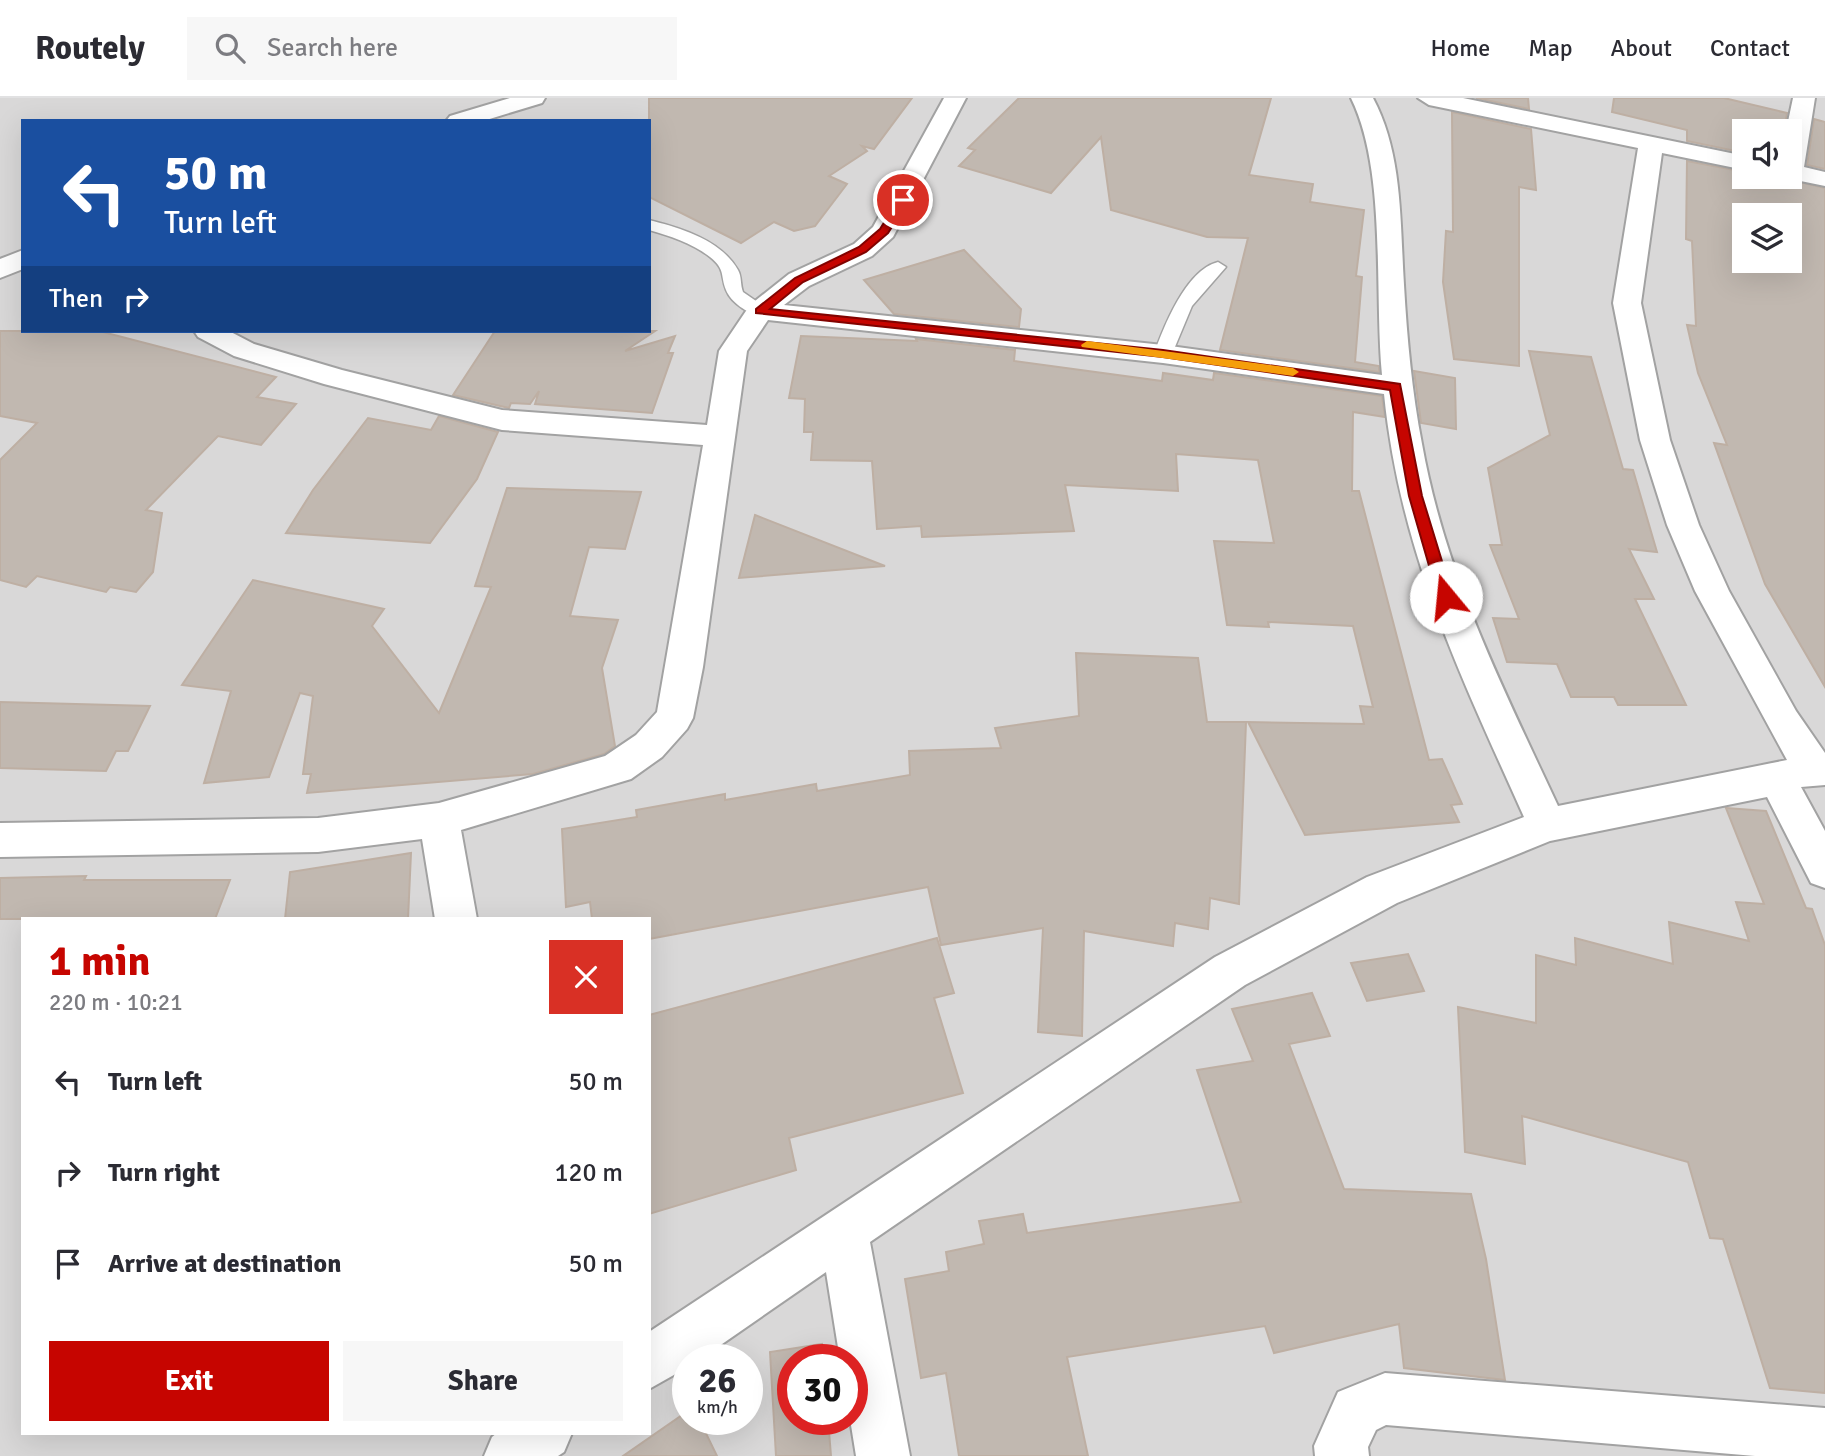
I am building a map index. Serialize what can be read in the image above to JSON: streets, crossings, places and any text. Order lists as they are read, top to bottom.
{
  "page": {
    "header": "Routely",
    "search": "Search here",
    "nav": [
      "Home",
      "Map",
      "About",
      "Contact"
    ],
    "turn": ["50 m", "Turn left"],
    "then": "Then",
    "heading": ["1 min", "220 m · 10:21"],
    "list": [
      {
        "name": "Turn left",
        "value": "50 m"
      },
      {
        "name": "Turn right",
        "value": "120 m"
      },
      {
        "name": "Arrive at destination",
        "value": "50 m"
      }
    ],
    "buttons": ["Exit", "Share"],
    "speed": "26 km/h",
    "limit": "30"
  }
}
